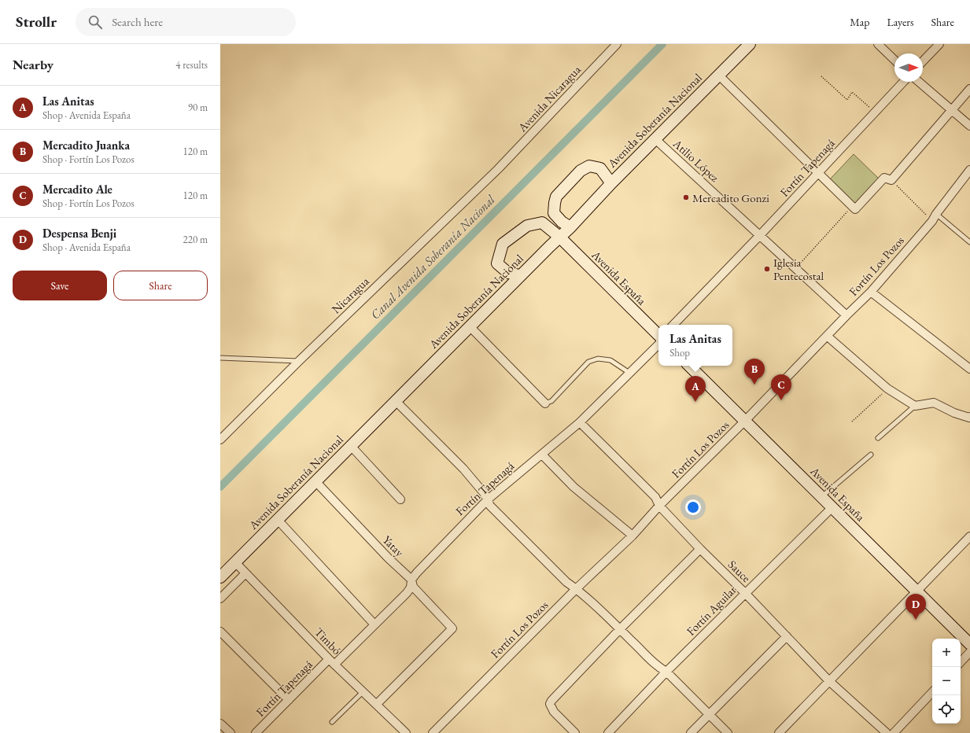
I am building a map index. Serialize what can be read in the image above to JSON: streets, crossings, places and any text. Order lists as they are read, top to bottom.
{
  "streets": {
    "main road": ["Avenida Soberanía Nacional", "Avenida España"],
    "street": [
      "Avenida Nicaragua",
      "Atilio López",
      "Fortín Tapenagá",
      "Fortín Los Pozos",
      "Nicaragua",
      "Yatay",
      "Sauce",
      "Fortín Aguilar",
      "Timbó"
    ]
  },
  "crossings": [
    ["Avenida Nicaragua", "Nicaragua"],
    ["Avenida Soberanía Nacional", "Atilio López"],
    ["Avenida Soberanía Nacional", "Avenida España"],
    ["Avenida Soberanía Nacional", "Yatay"],
    ["Avenida Soberanía Nacional", "Timbó"],
    ["Atilio López", "Fortín Tapenagá"],
    ["Atilio López", "Fortín Los Pozos"],
    ["Fortín Tapenagá", "Yatay"],
    ["Fortín Tapenagá", "Sauce"],
    ["Fortín Tapenagá", "Timbó"],
    ["Fortín Los Pozos", "Avenida España"],
    ["Fortín Los Pozos", "Sauce"],
    ["Avenida España", "Fortín Aguilar"],
    ["Yatay", "Timbó"],
    ["Sauce", "Fortín Aguilar"]
  ],
  "water": ["Canal Avenida Soberanía Nacional"],
  "places": ["Mercadito Gonzi", "Iglesia Pentecostal"],
  "north": "right",
  "page": {
    "header": "Strollr",
    "search": "Search here",
    "nav": ["Map", "Layers", "Share"],
    "heading": ["Nearby", "4 results"],
    "list": [
      {
        "mark": "A",
        "name": "Las Anitas",
        "note": "Shop · Avenida España",
        "value": "90 m"
      },
      {
        "mark": "B",
        "name": "Mercadito Juanka",
        "note": "Shop · Fortín Los Pozos",
        "value": "120 m"
      },
      {
        "mark": "C",
        "name": "Mercadito Ale",
        "note": "Shop · Fortín Los Pozos",
        "value": "120 m"
      },
      {
        "mark": "D",
        "name": "Despensa Benji",
        "note": "Shop · Avenida España",
        "value": "220 m"
      }
    ],
    "buttons": ["Save", "Share"],
    "popup": ["Las Anitas", "Shop"],
    "pins": [
      "B",
      "C",
      "A",
      "D"
    ],
    "map_buttons": ["+", "−"]
  }
}
